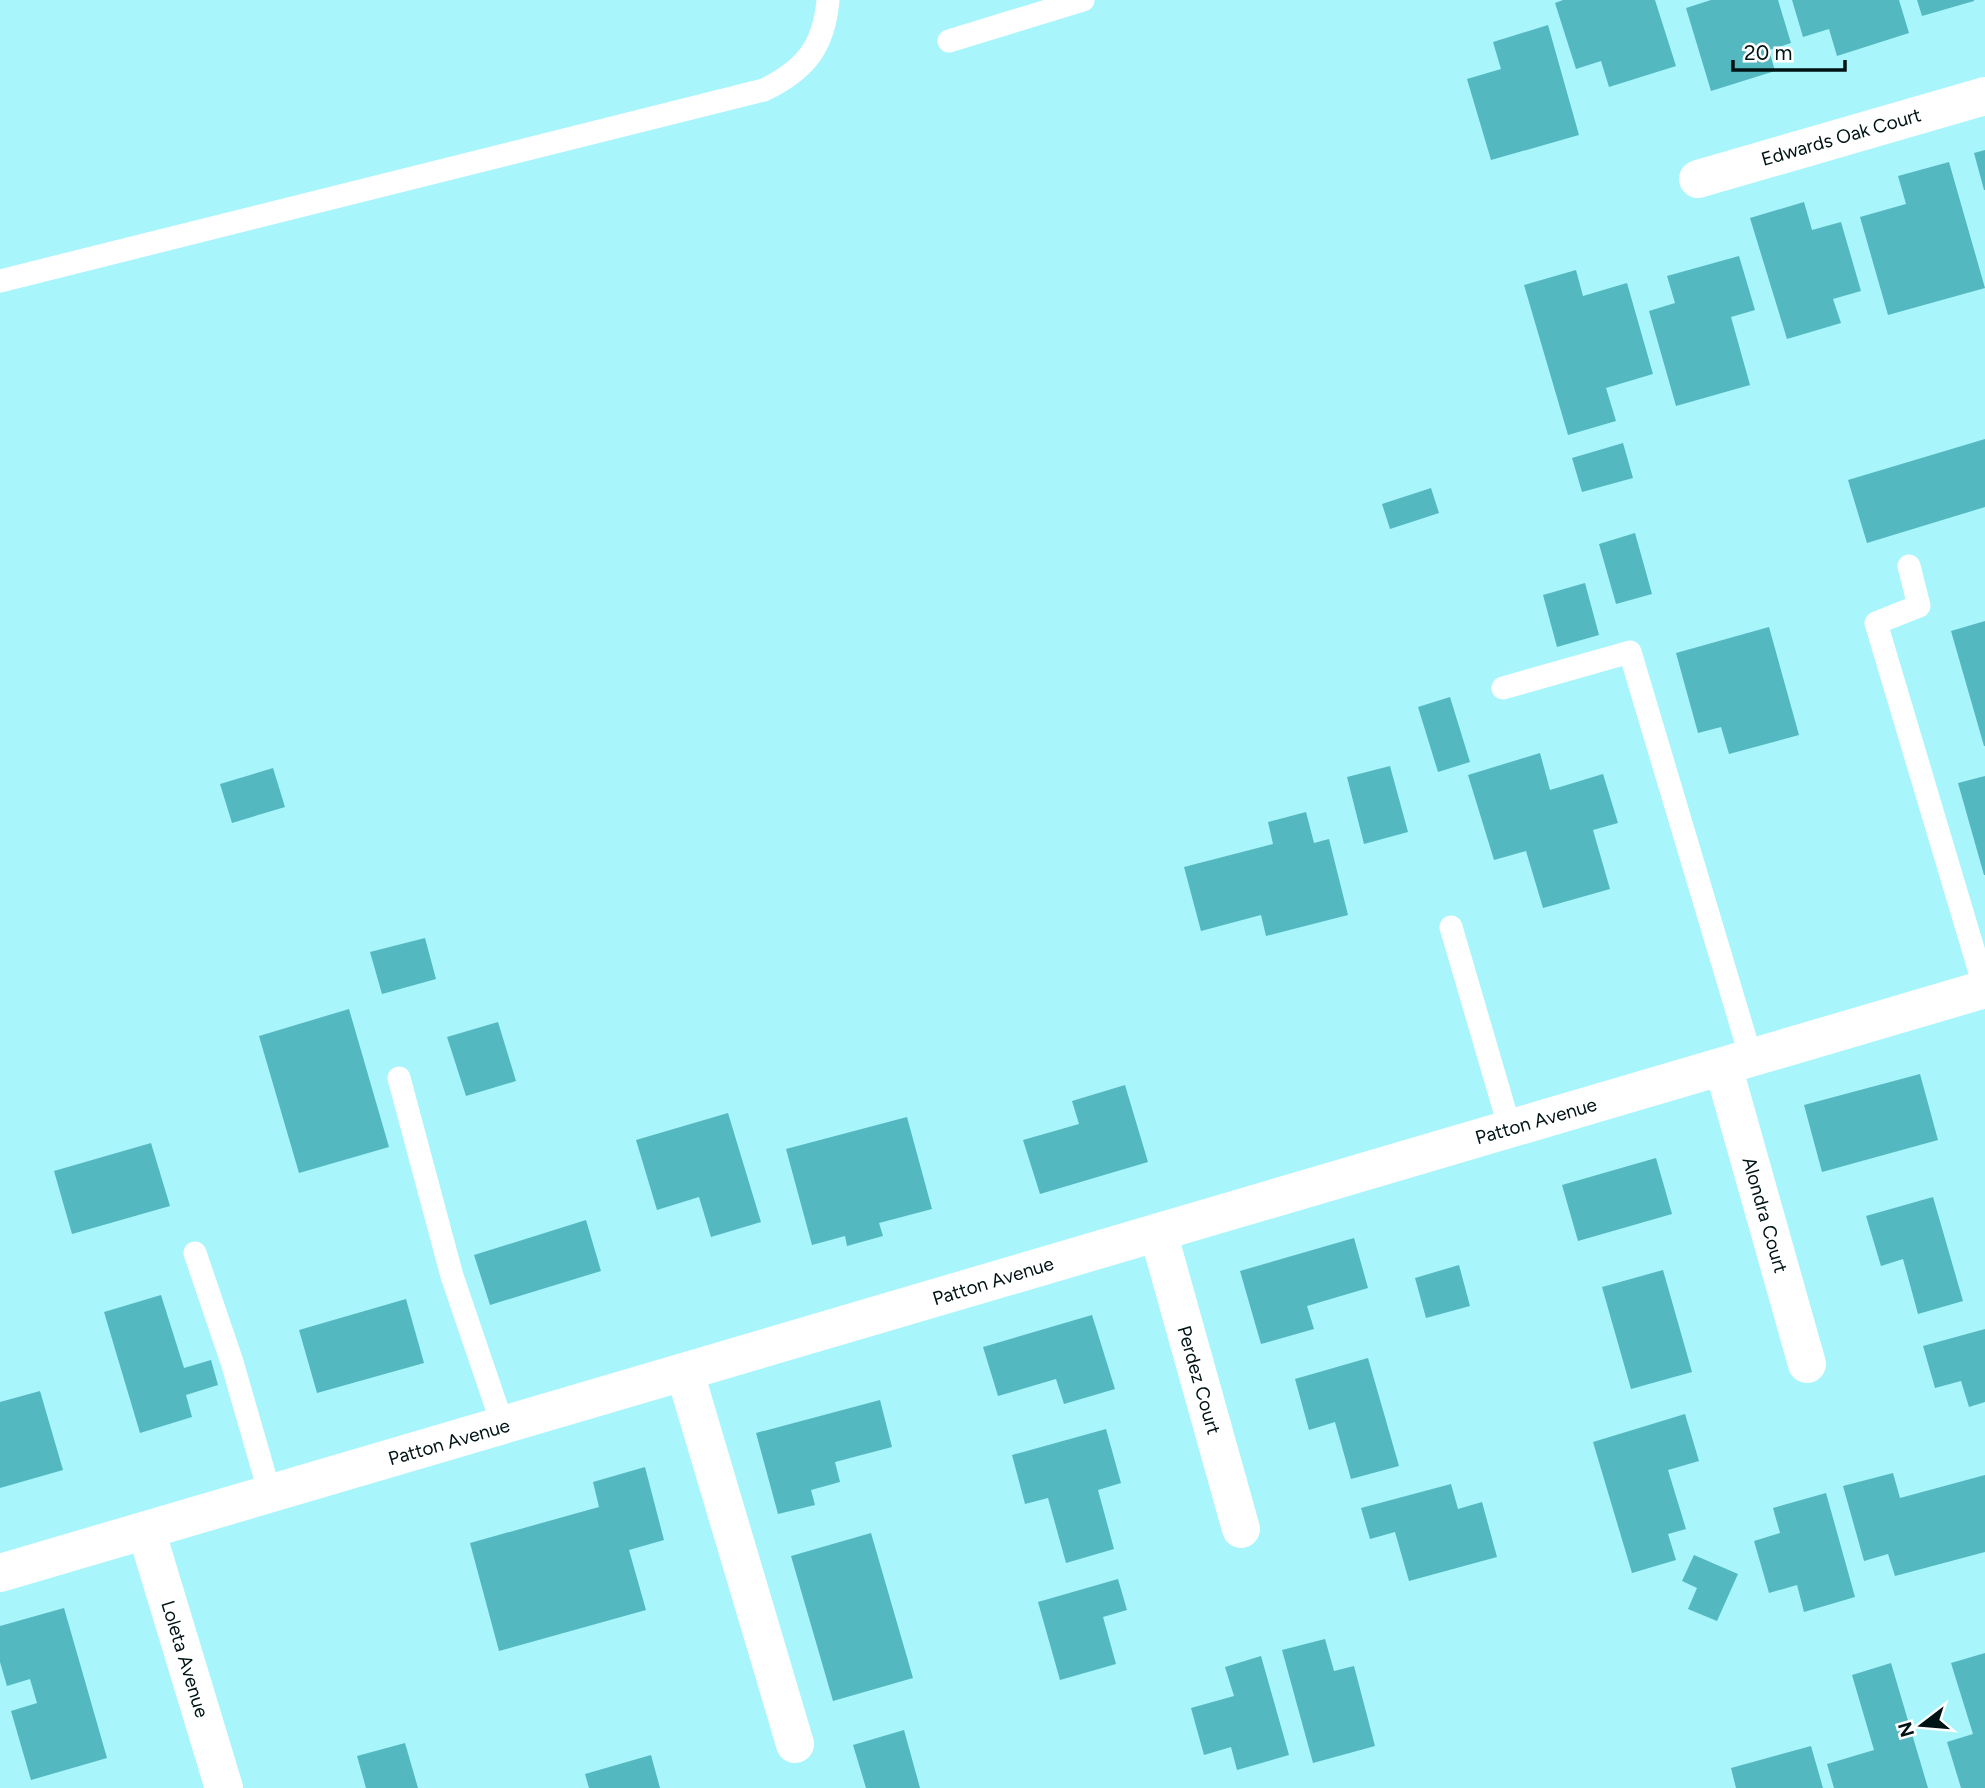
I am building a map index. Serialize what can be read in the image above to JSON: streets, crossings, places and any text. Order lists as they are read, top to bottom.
{
  "streets": {
    "street": [
      "Edwards Oak Court",
      "Patton Avenue",
      "Alondra Court",
      "Perdez Court",
      "Loleta Avenue"
    ]
  },
  "crossings": [
    ["Patton Avenue", "Alondra Court"],
    ["Patton Avenue", "Perdez Court"],
    ["Patton Avenue", "Loleta Avenue"]
  ],
  "scale_bar": "20 m",
  "north": "left"
}
